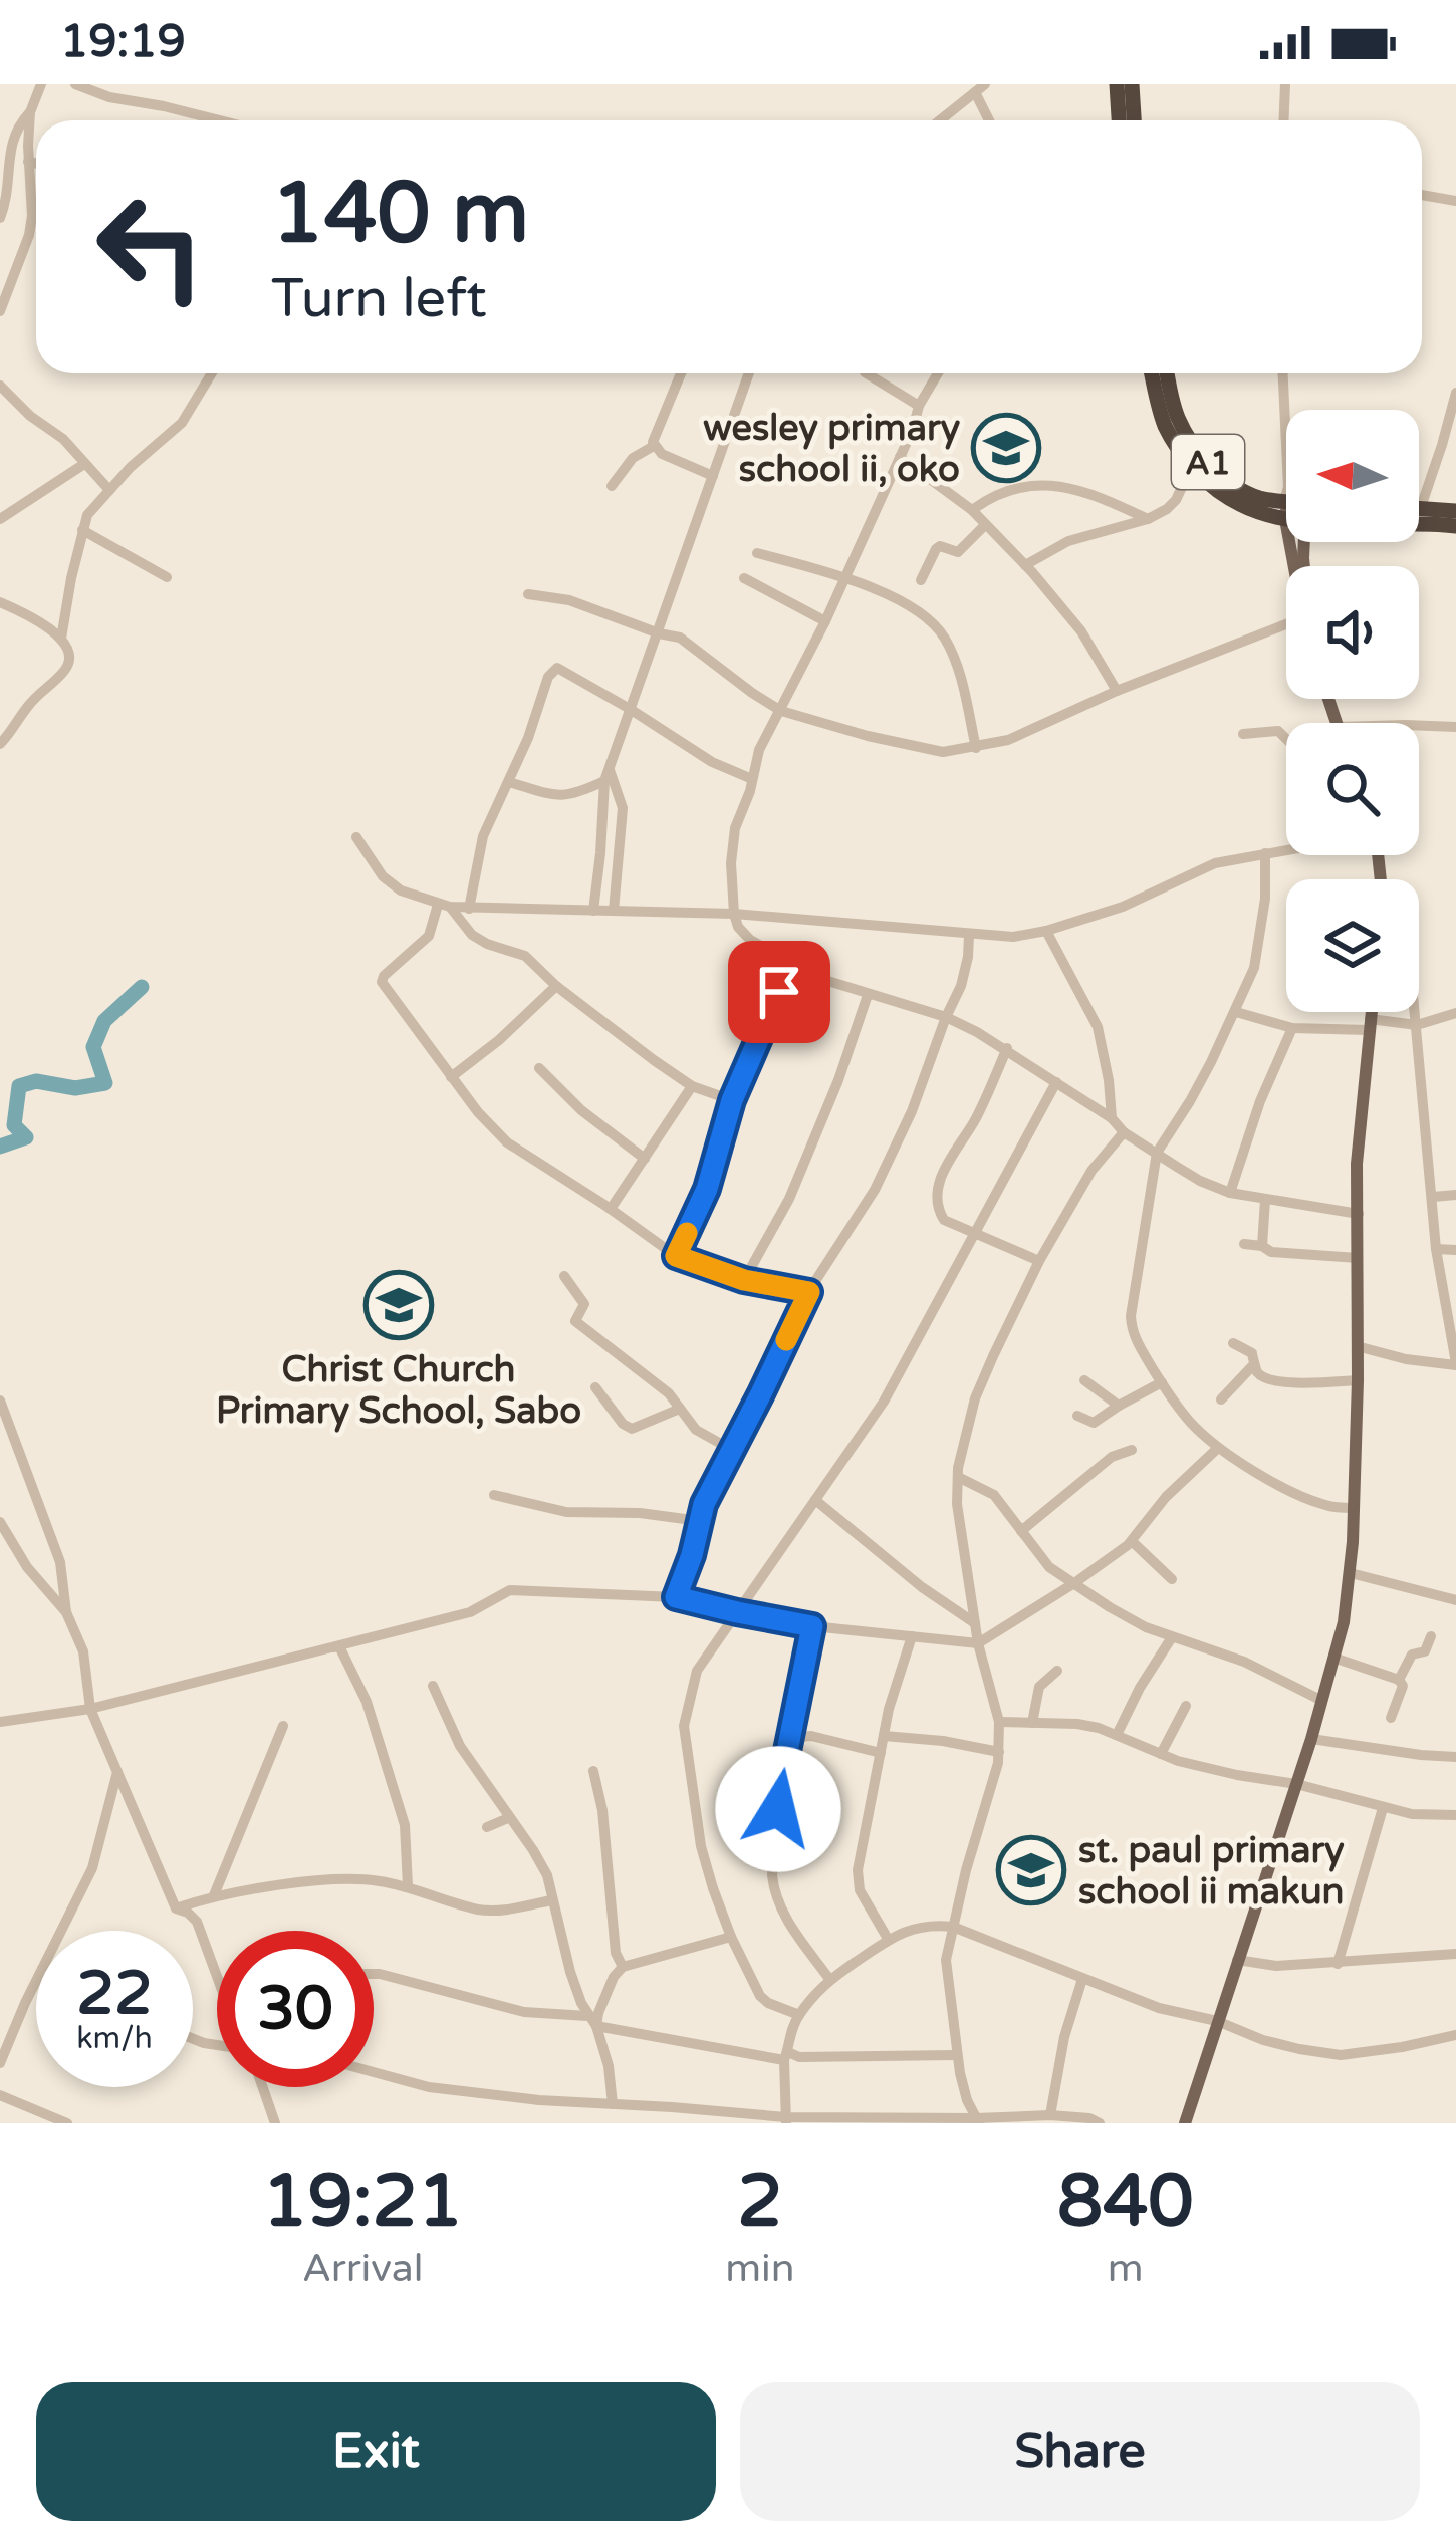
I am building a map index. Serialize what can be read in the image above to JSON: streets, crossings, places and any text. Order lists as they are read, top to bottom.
{
  "streets": {
    "highway": ["A1"]
  },
  "places": {
    "school or university": ["wesley primary school ii, oko", "Christ Church Primary School, Sabo", "st. paul primary school ii makun"]
  },
  "north": "left",
  "page": {
    "status": "19:19",
    "turn": ["140 m", "Turn left"],
    "speed": "22 km/h",
    "limit": "30",
    "eta": [
      "19:21",
      "Arrival",
      "2",
      "min",
      "840",
      "m"
    ],
    "buttons": ["Exit", "Share"]
  }
}
